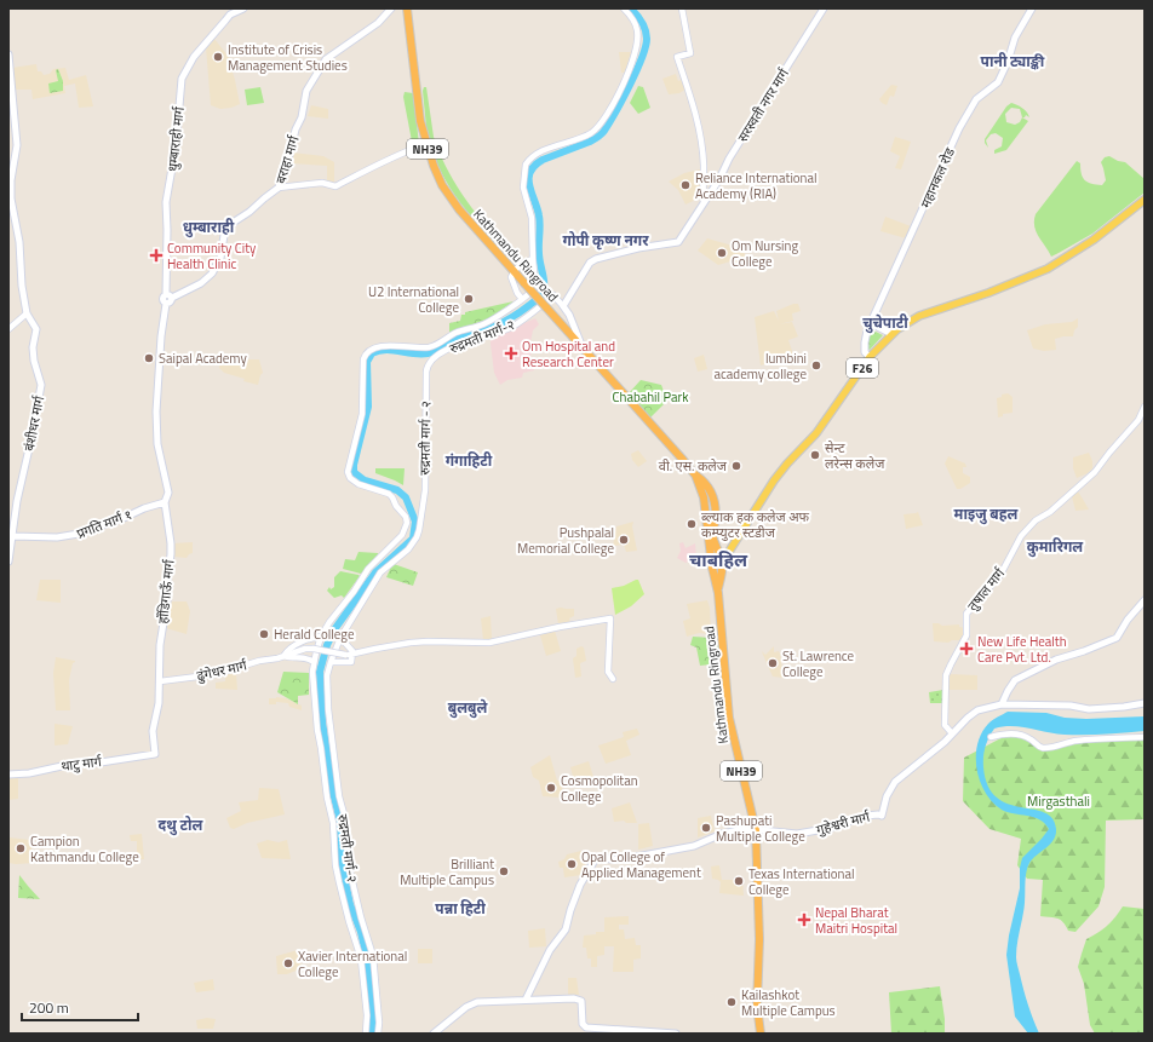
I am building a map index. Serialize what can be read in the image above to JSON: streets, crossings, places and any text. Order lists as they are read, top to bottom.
{
  "streets": {
    "highway": ["NH39", "Kathmandu Ringroad"],
    "main road": [
      "सरस्वती नगर मार्ग",
      "धुम्बाराही मार्ग",
      "बराहा मार्ग",
      "महानकल रोड",
      "F26",
      "बंशीधर मार्ग",
      "प्रगति मार्ग १",
      "हाँडिगाऊँ मार्ग",
      "थाटु मार्ग",
      "गुहेश्वरी मार्ग"
    ],
    "street": [
      "रुद्रमती मार्ग-२",
      "रुद्रमती मार्ग ‍- २",
      "तुषाल मार्ग",
      "ढुंगेधर मार्ग"
    ]
  },
  "crossings": [
    ["सरस्वती नगर मार्ग", "रुद्रमती मार्ग-२"],
    ["धुम्बाराही मार्ग", "बराहा मार्ग"],
    ["धुम्बाराही मार्ग", "प्रगति मार्ग १"],
    ["धुम्बाराही मार्ग", "हाँडिगाऊँ मार्ग"],
    ["महानकल रोड", "F26"],
    ["Kathmandu Ringroad", "गुहेश्वरी मार्ग"],
    ["रुद्रमती मार्ग-२", "रुद्रमती मार्ग ‍- २"],
    ["बंशीधर मार्ग", "प्रगति मार्ग १"],
    ["प्रगति मार्ग १", "हाँडिगाऊँ मार्ग"],
    ["हाँडिगाऊँ मार्ग", "ढुंगेधर मार्ग"],
    ["हाँडिगाऊँ मार्ग", "थाटु मार्ग"]
  ],
  "districts": [
    "पानी ट्याङ्की",
    "धुम्बाराही",
    "गोपी कृष्ण नगर",
    "चुचेपाटी",
    "गंगाहिटी",
    "माइजु बहल",
    "कुमारिगल",
    "चाबहिल",
    "बुलबुले",
    "दथु टोल",
    "पन्ना हिटी"
  ],
  "parks": ["Chabahil Park", "Mirgasthali"],
  "places": {
    "other": [
      "Institute of Crisis Management Studies",
      "Reliance International Academy (RIA)",
      "Om Nursing College",
      "U2 International College",
      "Saipal Academy",
      "lumbini academy college",
      "सेन्ट लरेन्स कलेज",
      "वी. एस. कलेज",
      "ब्ल्याक हक कलेज अफ कम्प्युटर स्टडीज",
      "Pushpalal Memorial College",
      "Herald College",
      "St. Lawrence College",
      "Cosmopolitan College",
      "Pashupati Multiple College",
      "Campion Kathmandu College",
      "Opal College of Applied Management",
      "Brilliant Multiple Campus",
      "Texas International College",
      "Xavier International College",
      "Kailashkot Multiple Campus"
    ],
    "health": [
      "Community City Health Clinic",
      "Om Hospital and Research Center",
      "New Life Health Care Pvt. Ltd.",
      "Nepal Bharat Maitri Hospital"
    ]
  },
  "scale_bar": "200 m"
}
